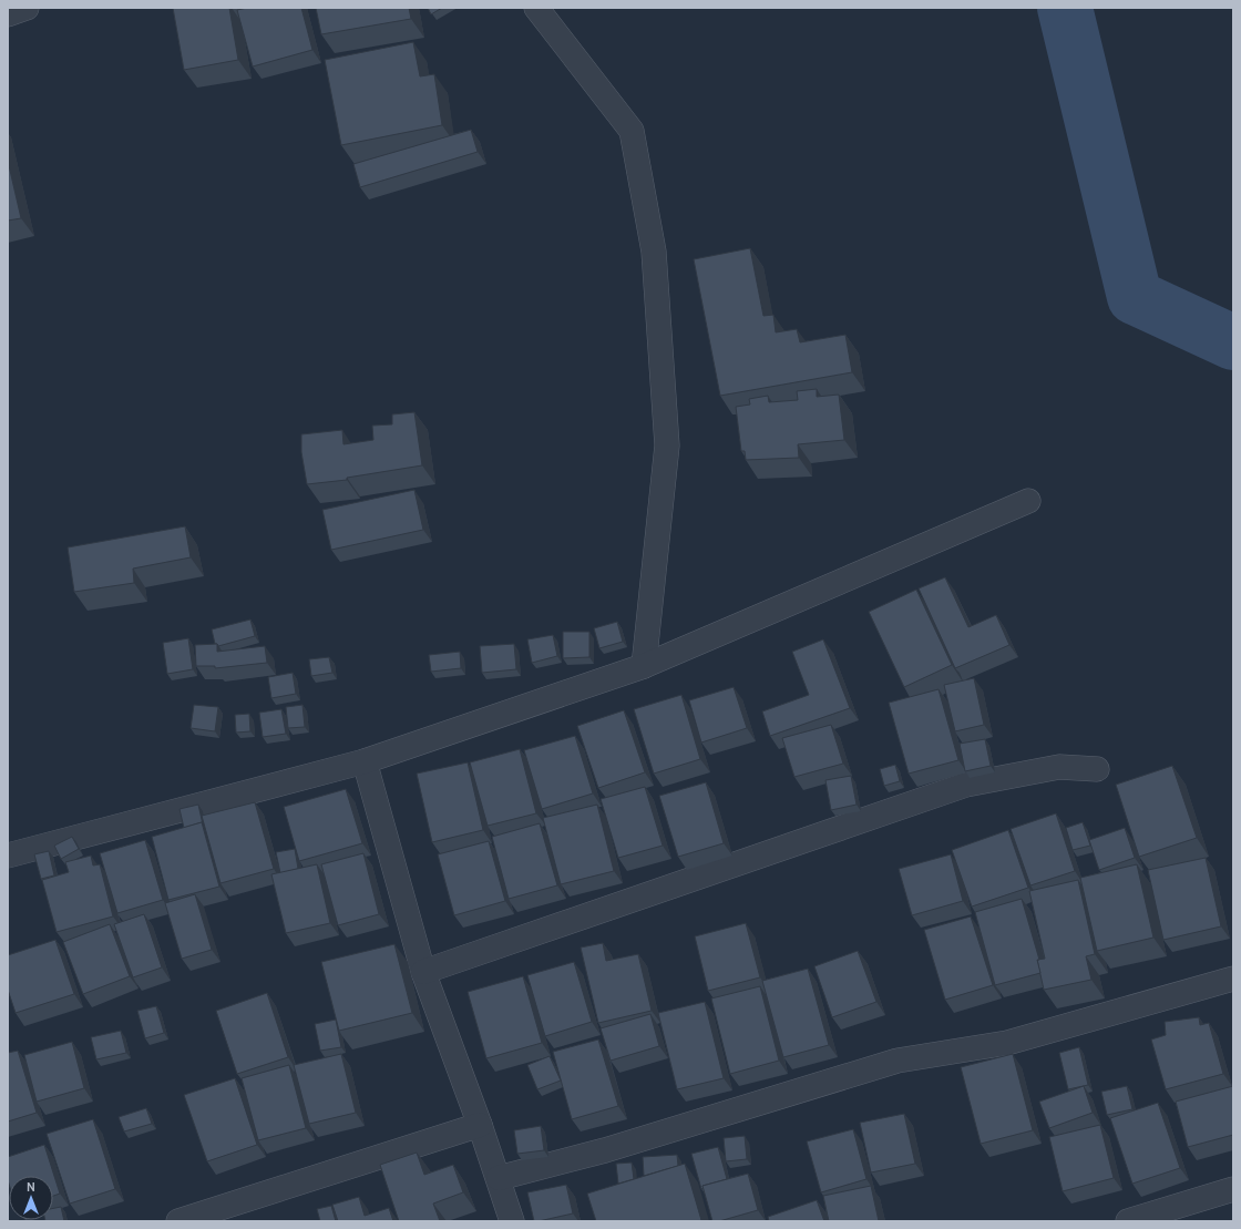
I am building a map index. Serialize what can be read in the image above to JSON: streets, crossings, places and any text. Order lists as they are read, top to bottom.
{
  "north": "top"
}
